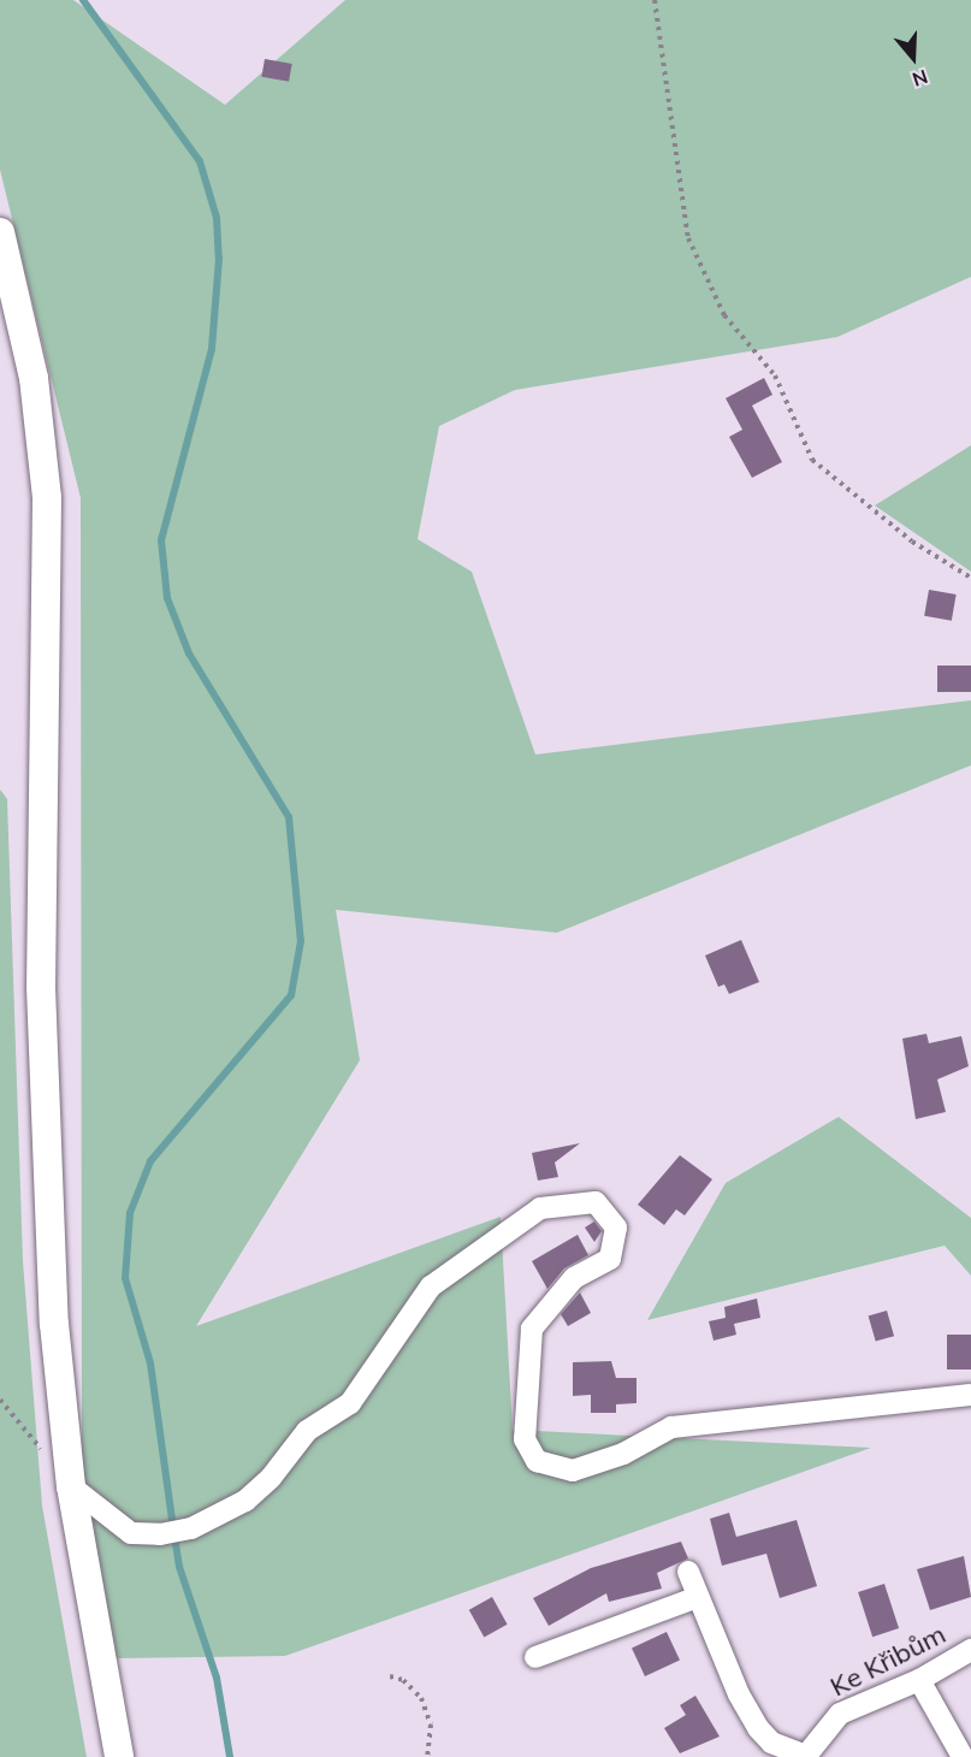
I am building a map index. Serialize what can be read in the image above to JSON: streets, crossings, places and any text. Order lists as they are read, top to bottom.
{
  "streets": {
    "street": ["Ke Křibům"]
  },
  "north": "bottom"
}
